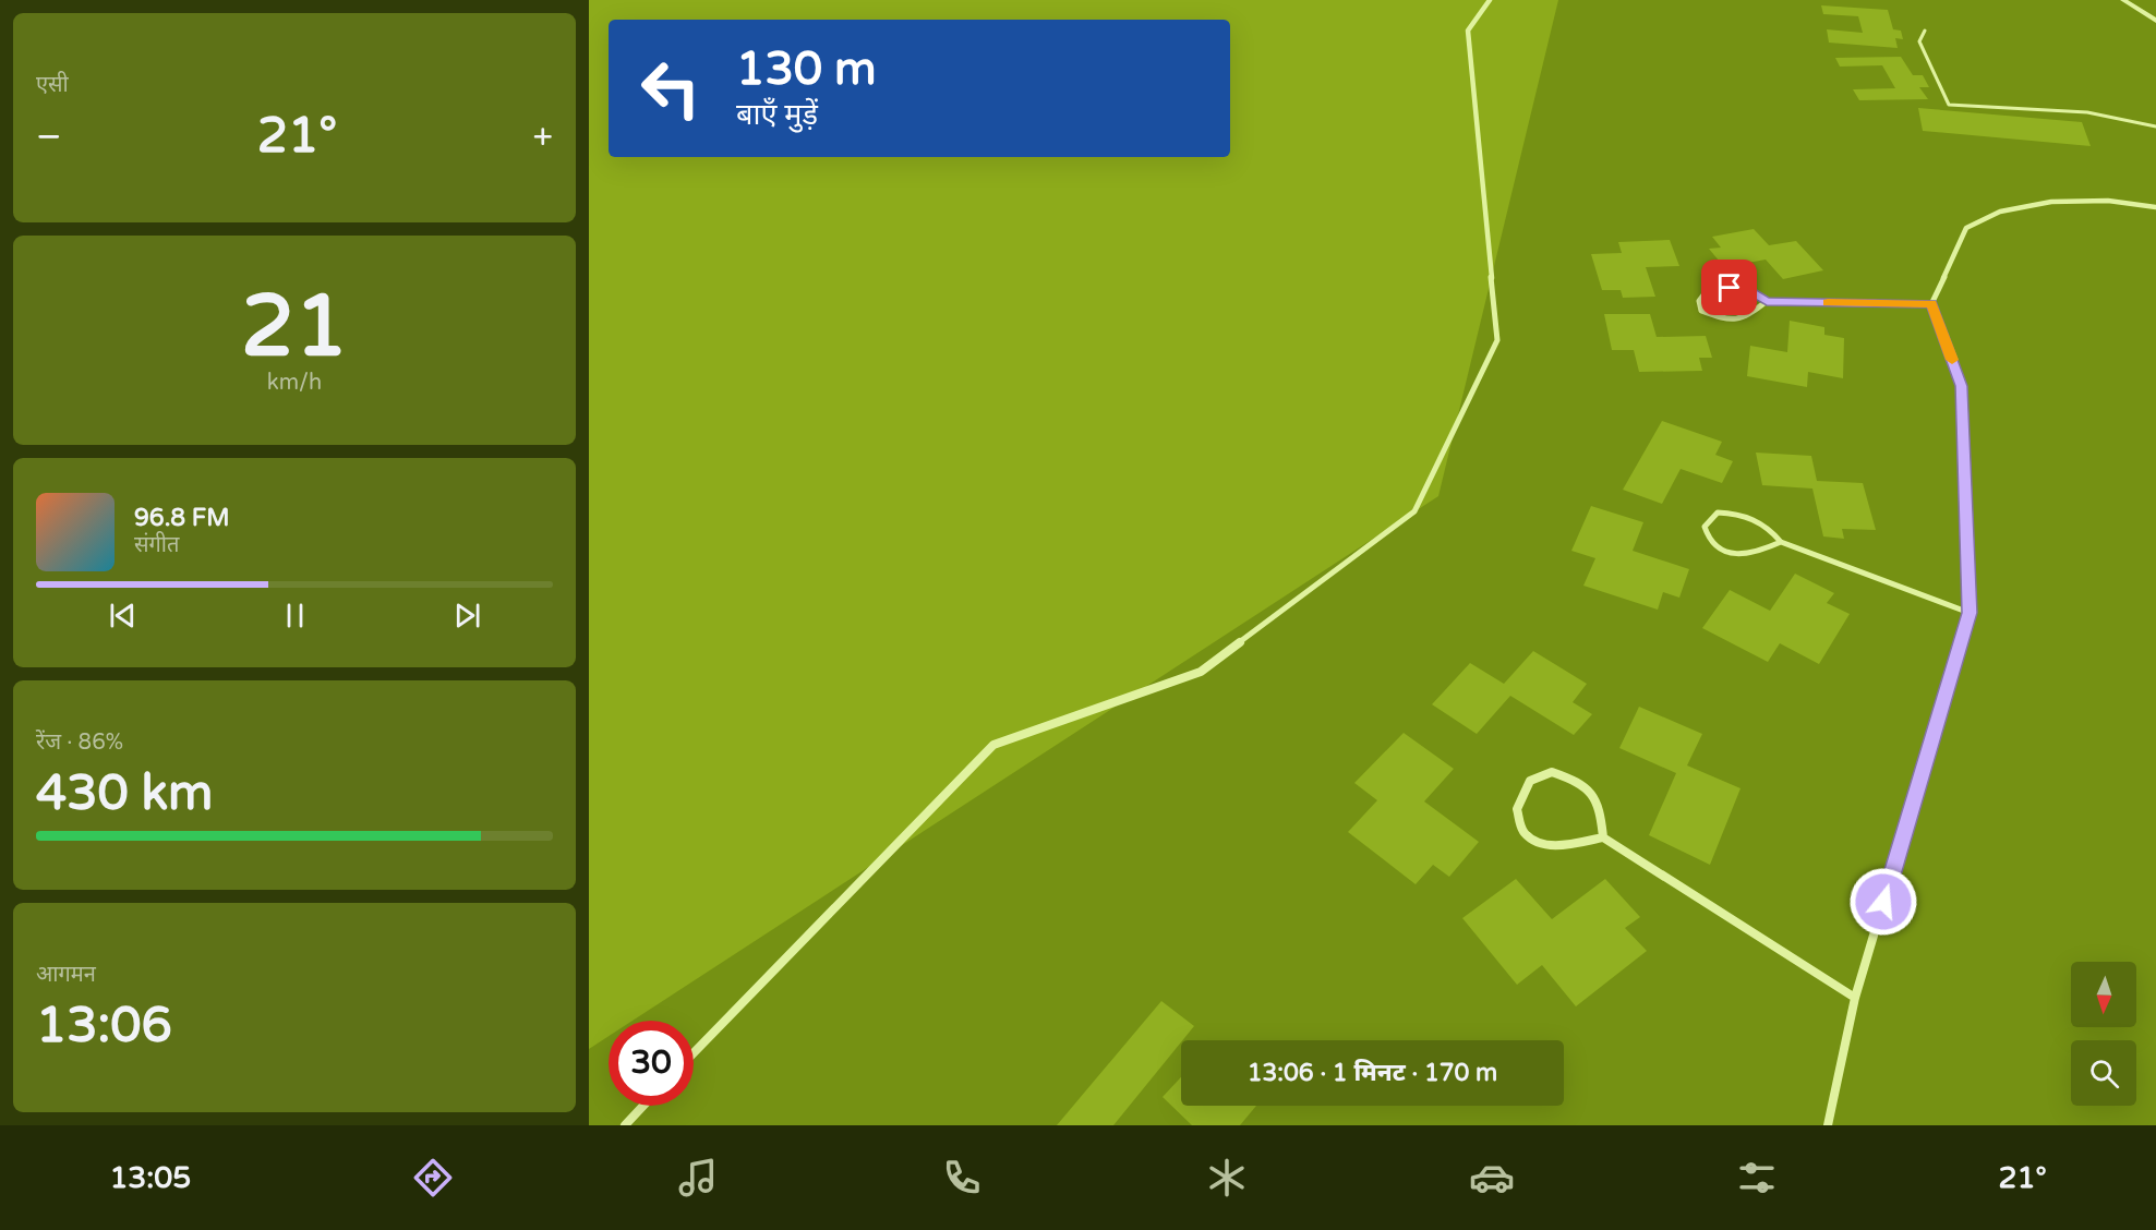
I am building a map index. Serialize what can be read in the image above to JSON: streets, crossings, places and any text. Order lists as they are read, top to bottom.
{
  "north": "bottom",
  "page": {
    "tile": [
      "एसी",
      ["21", "km/h"],
      ["रेंज · 86%", "430 km"],
      ["आगमन", "13:06"]
    ],
    "turn": ["130 m", "बाएँ मुड़ें"],
    "heat": ["−", "21°", "+"],
    "song": ["96.8 FM", "संगीत"],
    "limit": "30",
    "trip": "13:06 · 1 मिनट · 170 m",
    "tabs": ["13:05", "21°"]
  }
}
